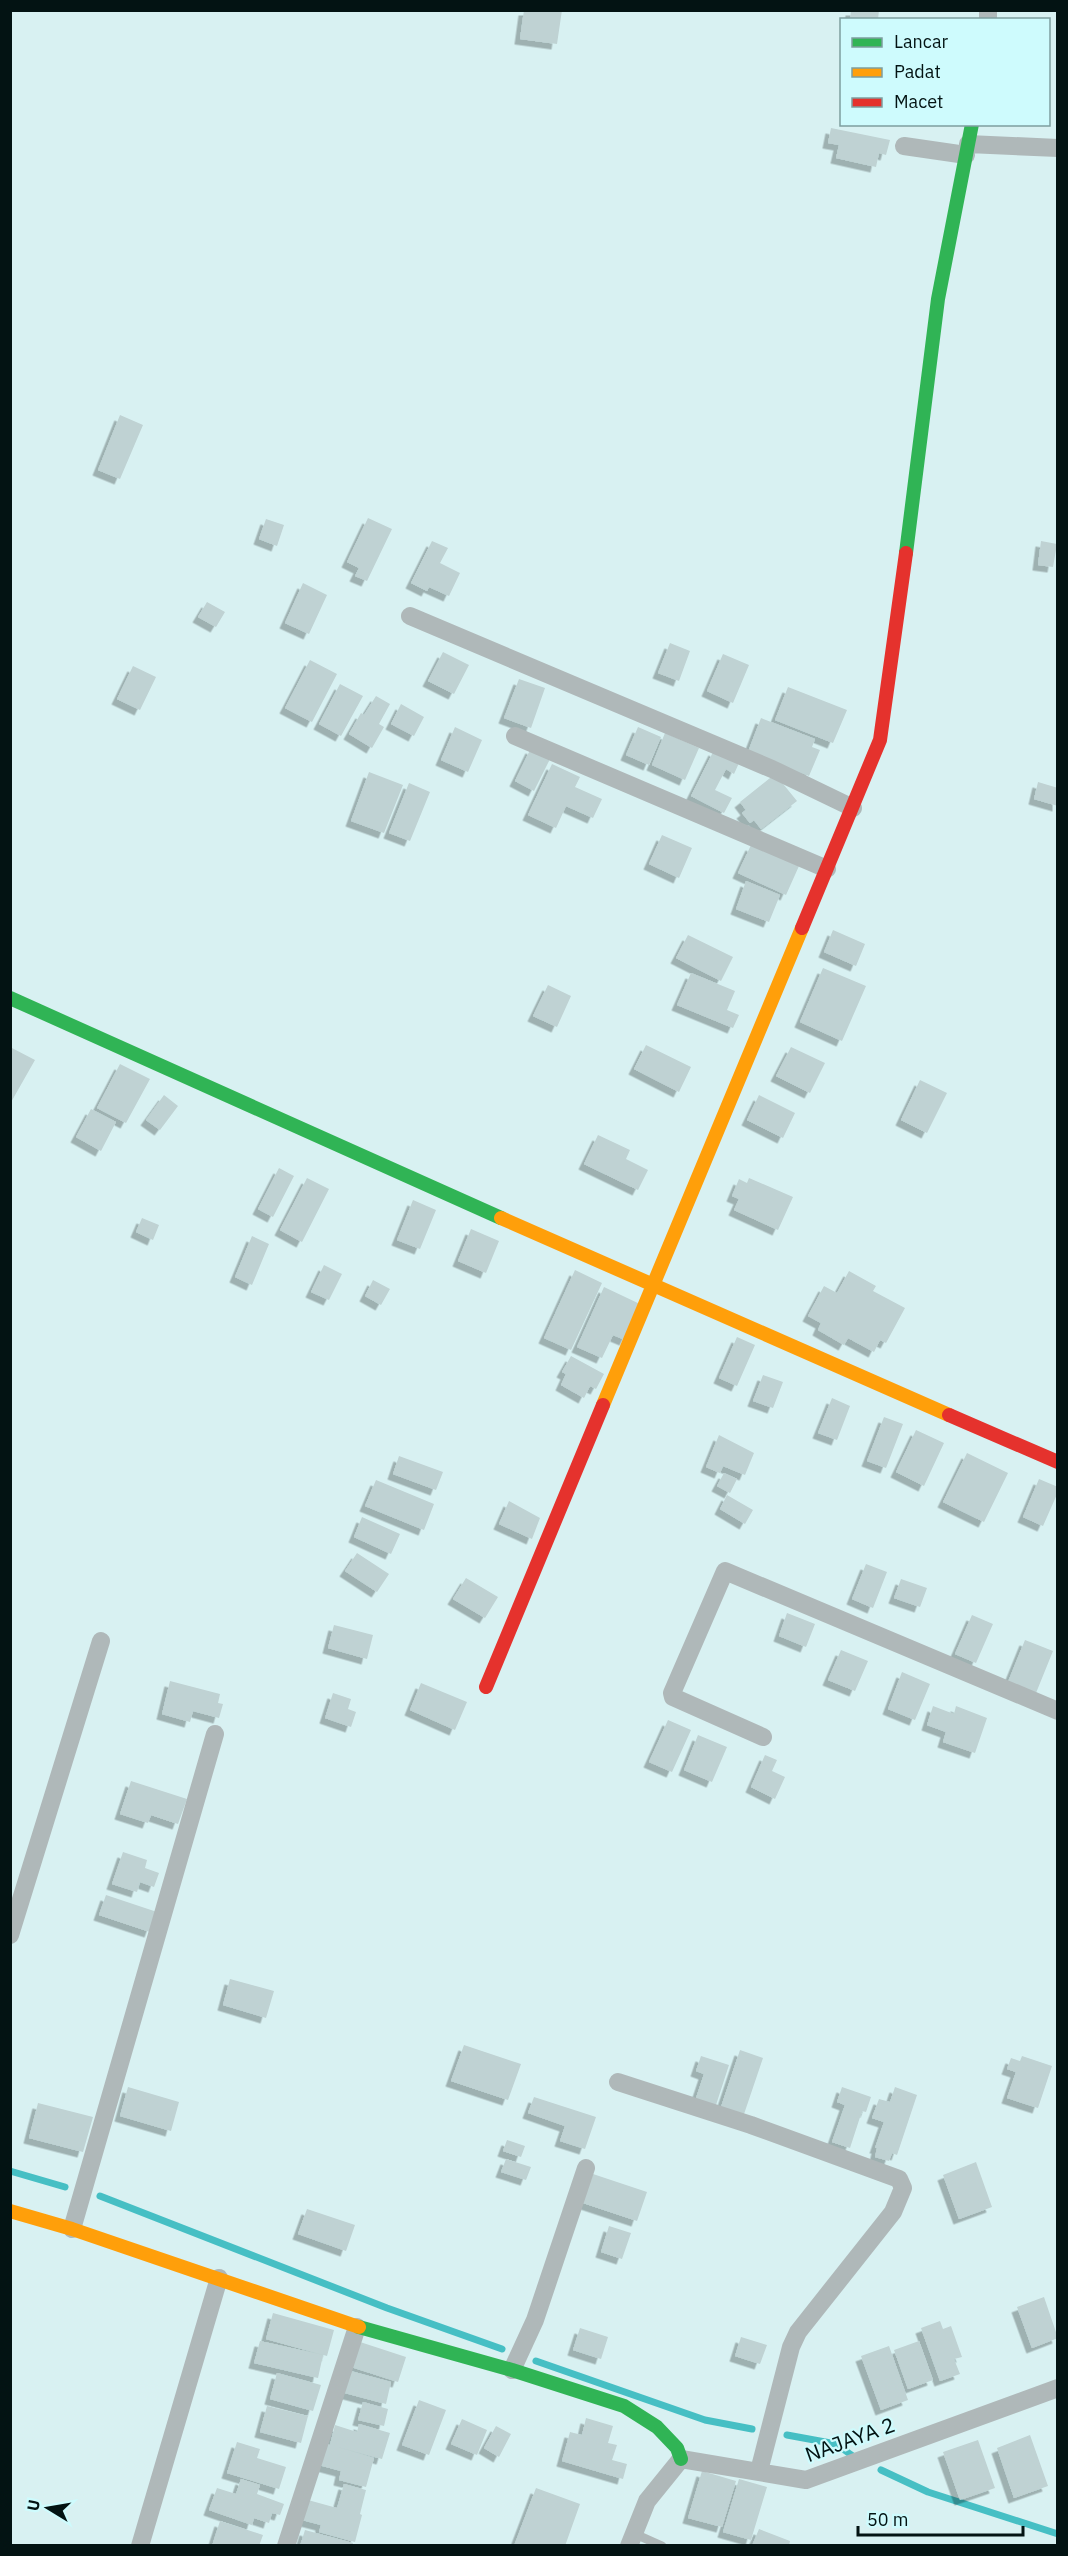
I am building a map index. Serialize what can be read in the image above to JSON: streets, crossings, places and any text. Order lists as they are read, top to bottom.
{
  "streets": {
    "street": ["NAJAYA 2"]
  },
  "legend": ["Lancar", "Padat", "Macet"],
  "scale_bar": "50 m",
  "north": "left"
}
